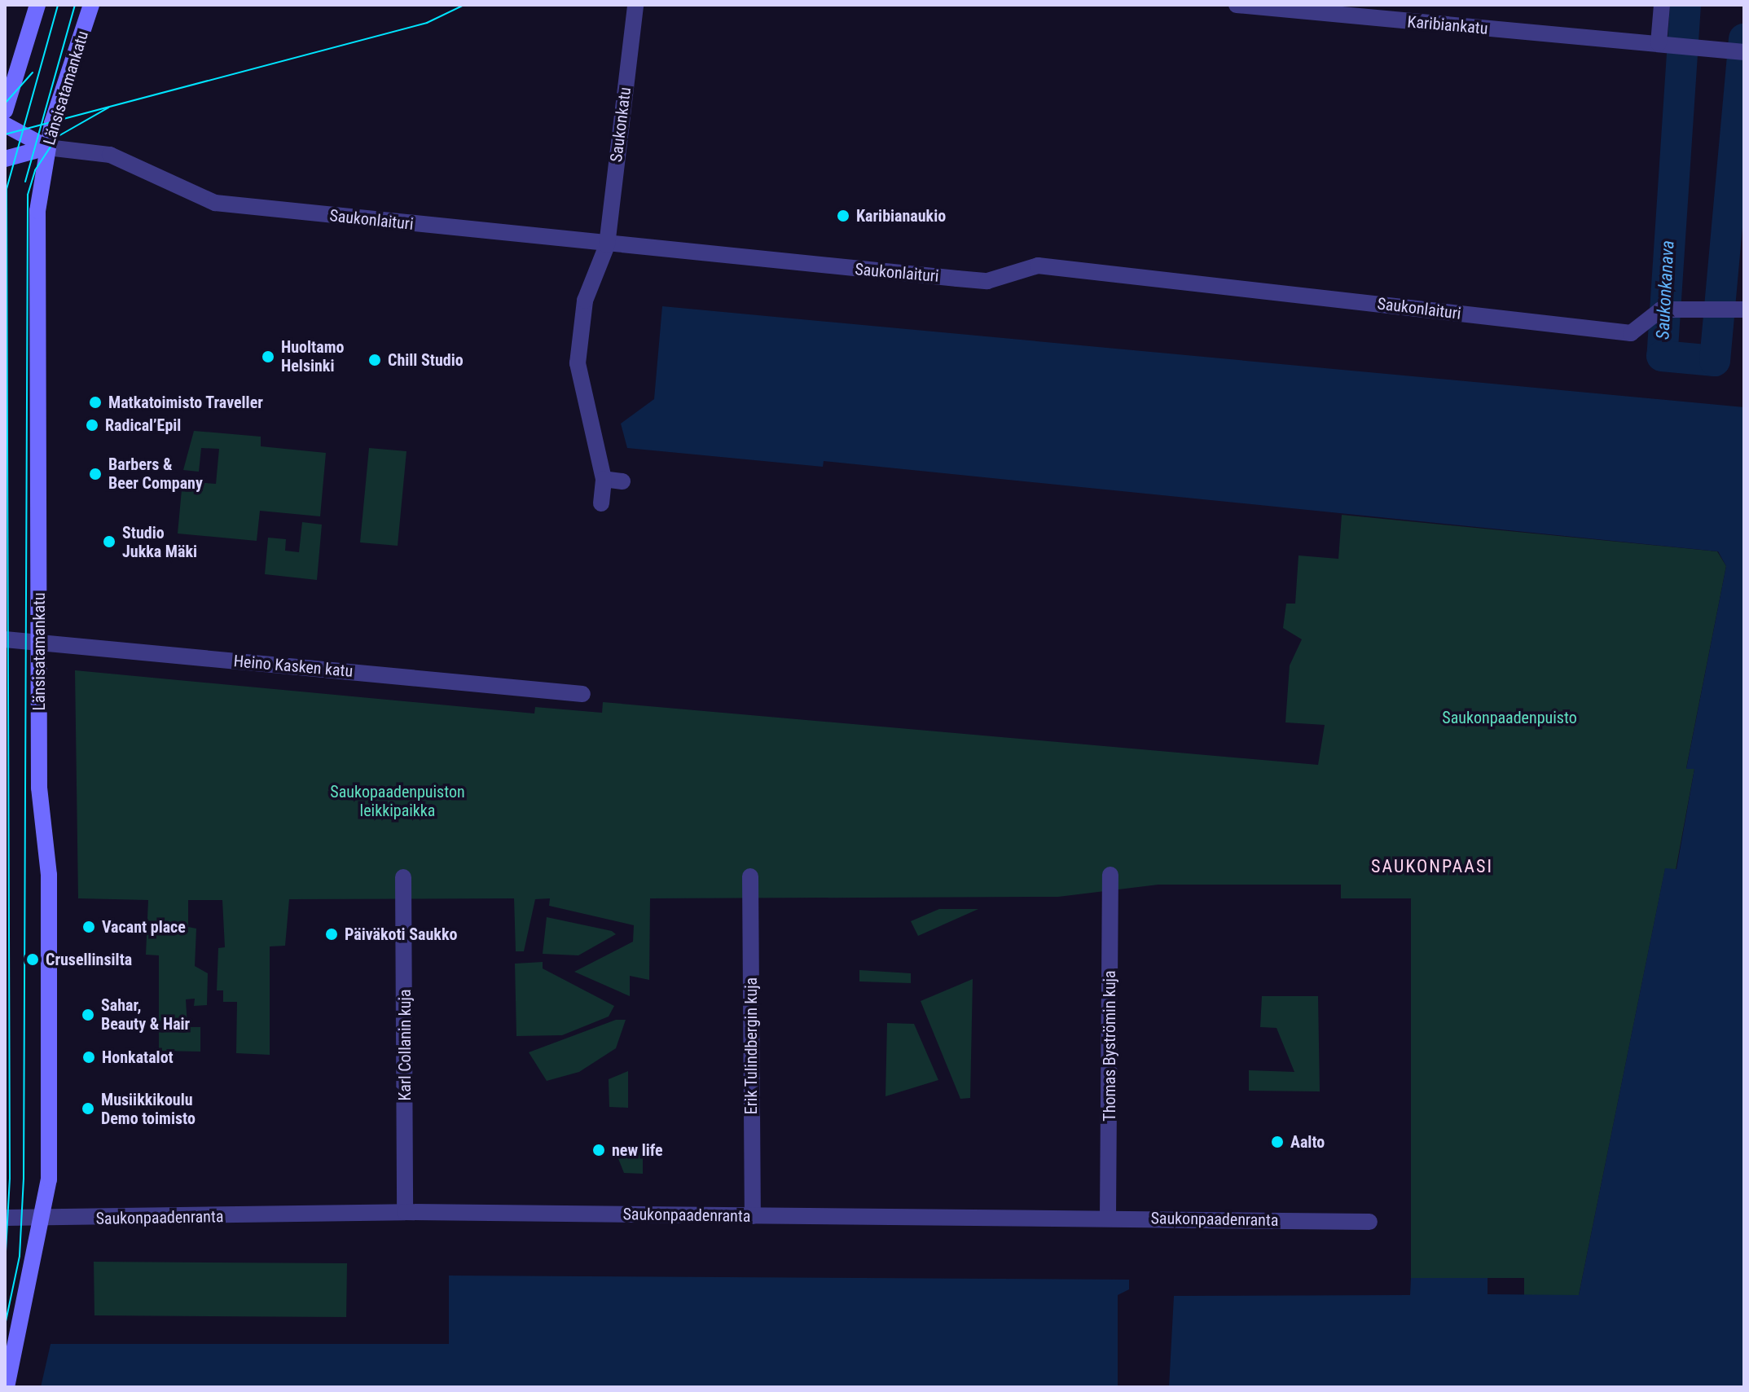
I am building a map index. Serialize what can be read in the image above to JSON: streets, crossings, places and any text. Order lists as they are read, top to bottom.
{
  "streets": {
    "main road": ["Länsisatamankatu"],
    "street": [
      "Karibiankatu",
      "Saukonkatu",
      "Saukonlaituri",
      "Heino Kasken katu",
      "Karl Collanin kuja",
      "Erik Tulindbergin kuja",
      "Thomas Byströmin kuja",
      "Saukonpaadenranta"
    ]
  },
  "crossings": [
    ["Länsisatamankatu", "Saukonlaituri"],
    ["Länsisatamankatu", "Heino Kasken katu"],
    ["Länsisatamankatu", "Saukonpaadenranta"],
    ["Saukonkatu", "Saukonlaituri"],
    ["Karl Collanin kuja", "Saukonpaadenranta"],
    ["Erik Tulindbergin kuja", "Saukonpaadenranta"],
    ["Thomas Byströmin kuja", "Saukonpaadenranta"]
  ],
  "districts": ["SAUKONPAASI"],
  "water": ["Saukonkanava"],
  "parks": ["Saukonpaadenpuisto", "Saukopaadenpuiston leikkipaikka"],
  "places": [
    "Karibianaukio",
    "Huoltamo Helsinki",
    "Chill Studio",
    "Matkatoimisto Traveller",
    "Radical’Epil",
    "Barbers & Beer Company",
    "Studio Jukka Mäki",
    "Vacant place",
    "Päiväkoti Saukko",
    "Crusellinsilta",
    "Sahar, Beauty & Hair",
    "Honkatalot",
    "Musiikkikoulu Demo toimisto",
    "Aalto",
    "new life"
  ]
}
